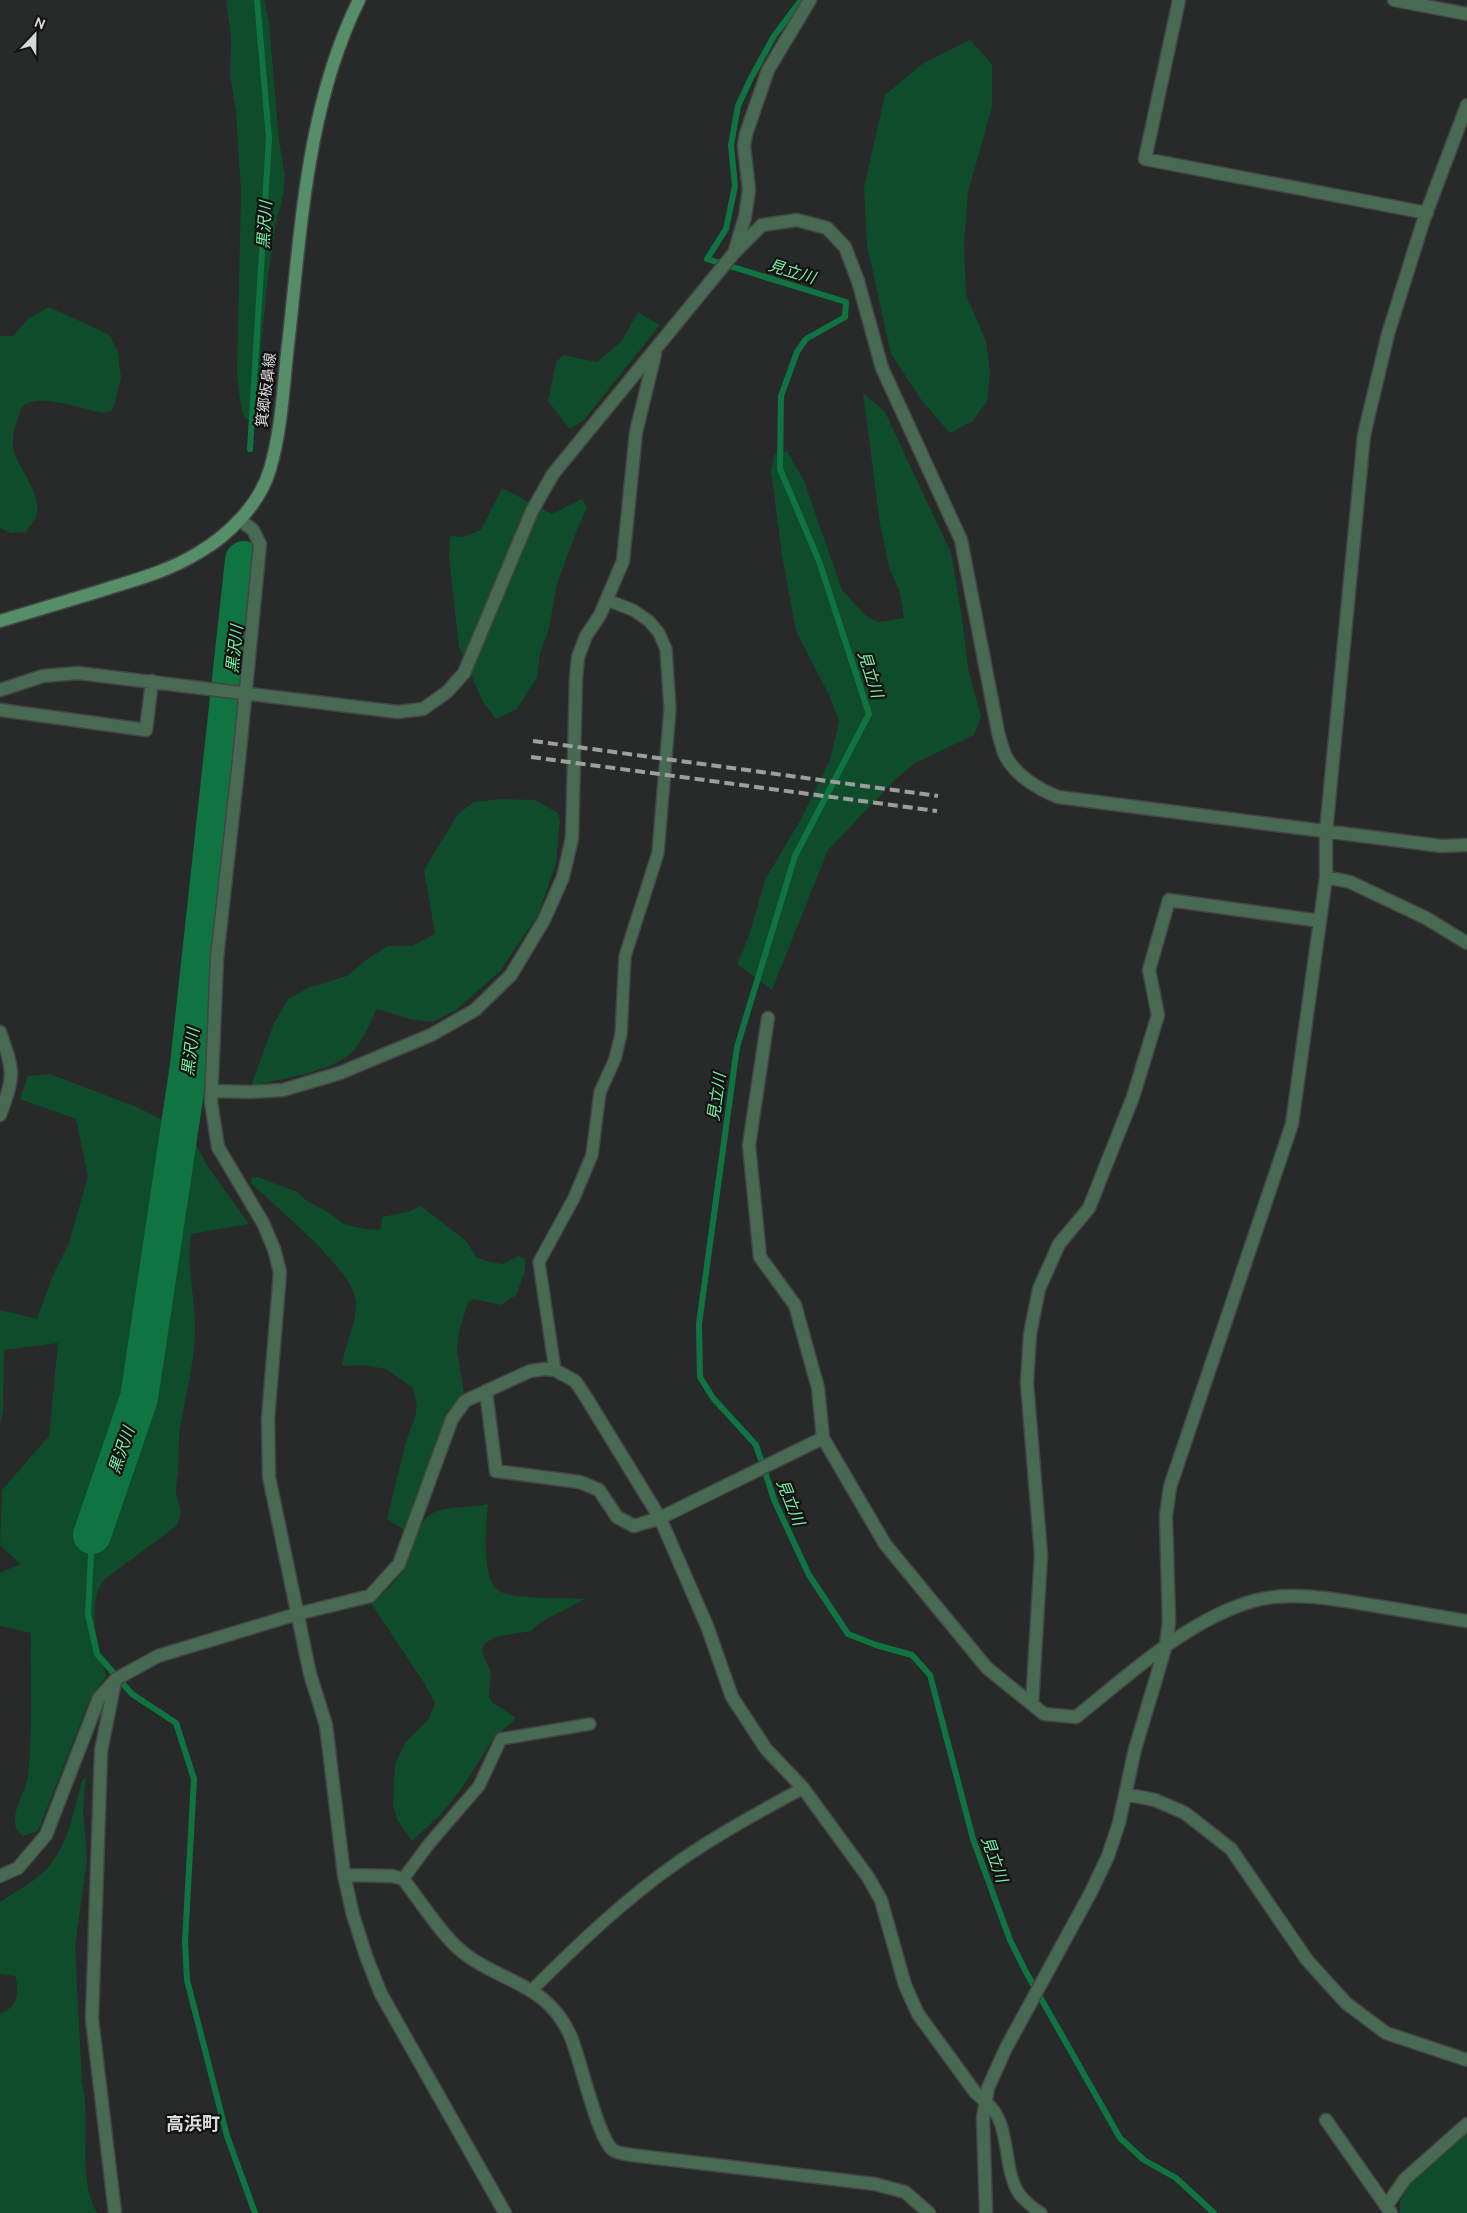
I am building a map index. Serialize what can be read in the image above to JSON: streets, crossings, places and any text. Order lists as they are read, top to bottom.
{
  "streets": {
    "main road": ["箕郷板鼻線"]
  },
  "districts": ["高浜町"],
  "water": ["黒沢川", "見立川"],
  "north": "top"
}
